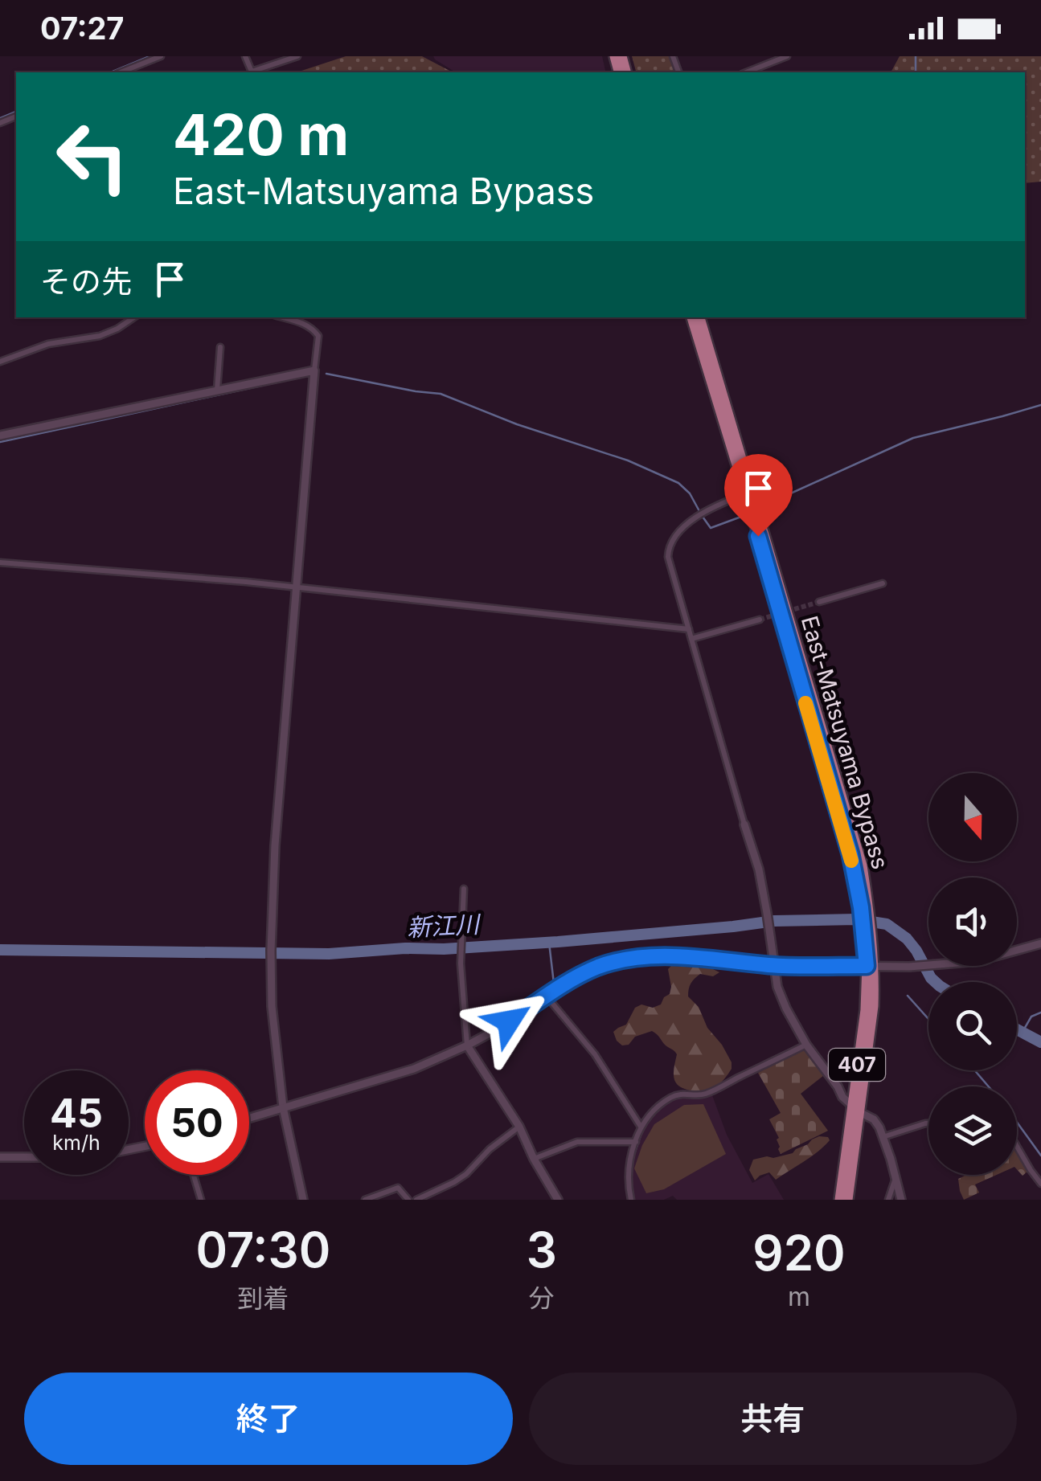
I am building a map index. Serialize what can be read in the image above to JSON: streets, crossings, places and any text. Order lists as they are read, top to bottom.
{
  "streets": {
    "highway": ["East-Matsuyama Bypass", "407"]
  },
  "crossings": [
    ["East-Matsuyama Bypass", "407"]
  ],
  "water": ["新江川"],
  "north": "bottom",
  "page": {
    "status": "07:27",
    "turn": ["420 m", "East-Matsuyama Bypass"],
    "then": "その先",
    "speed": "45 km/h",
    "limit": "50",
    "eta": [
      "07:30",
      "到着",
      "3",
      "分",
      "920",
      "m"
    ],
    "buttons": ["終了", "共有"]
  }
}
